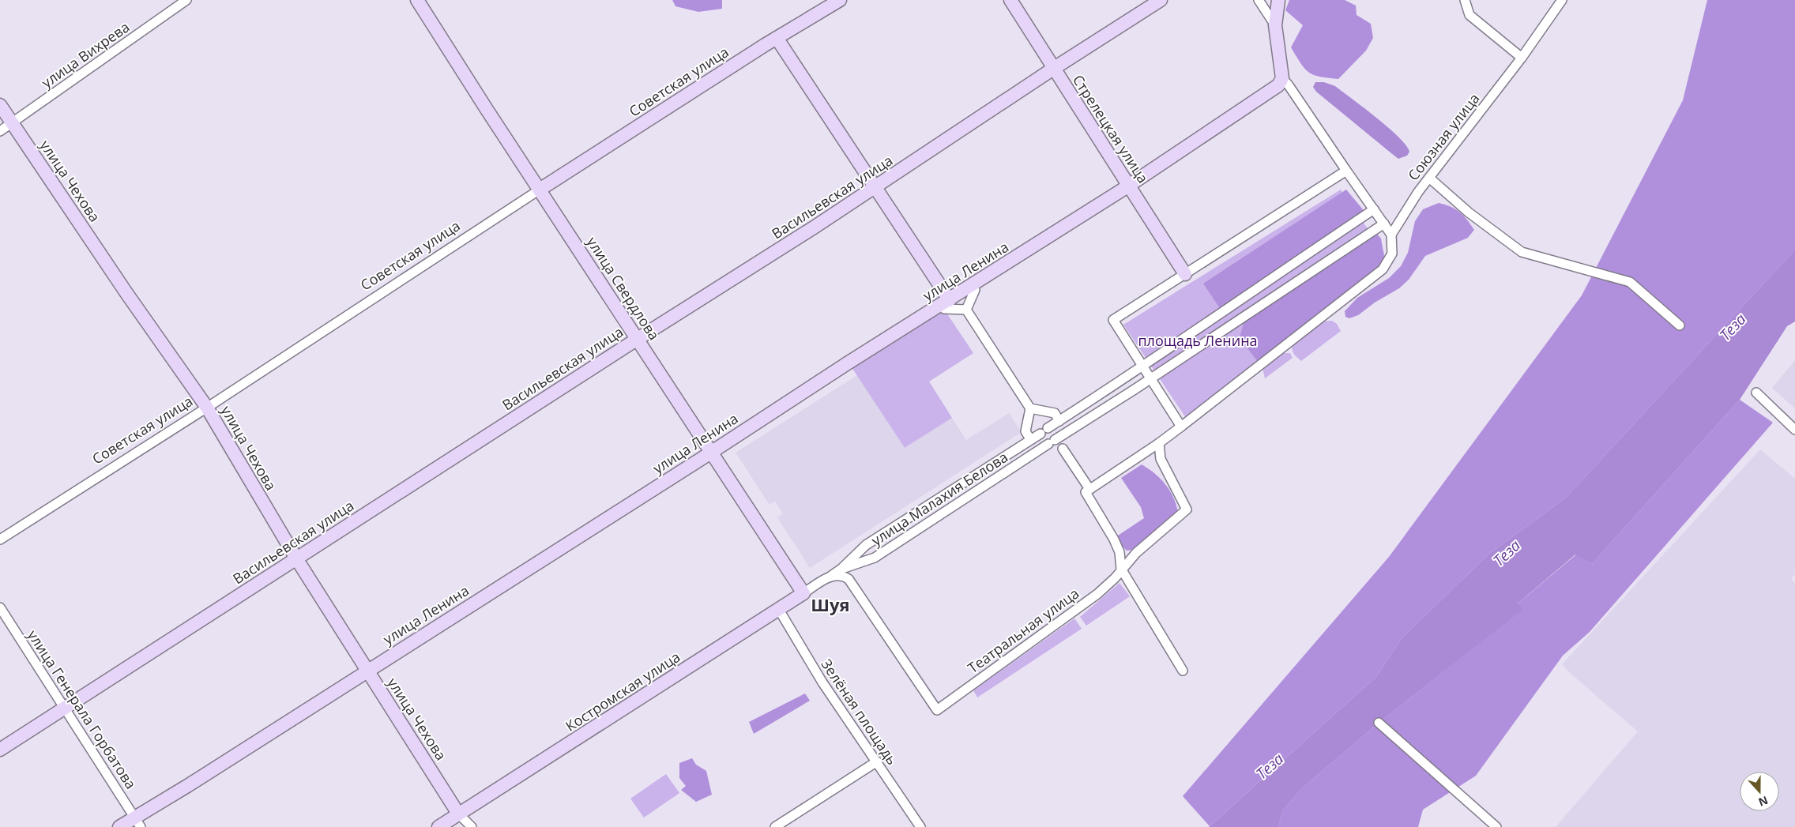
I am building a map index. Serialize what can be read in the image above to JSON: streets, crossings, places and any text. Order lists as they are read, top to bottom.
{
  "streets": {
    "street": [
      "улица Вихрева",
      "Советская улица",
      "Стрелецкая улица",
      "Союзная улица",
      "улица Чехова",
      "Васильевская улица",
      "улица Ленина",
      "улица Свердлова",
      "улица Малахия Белова",
      "Театральная улица",
      "Костромская улица",
      "улица Генерала Горбатова",
      "Зелёная площадь"
    ]
  },
  "crossings": [
    ["улица Вихрева", "улица Чехова"],
    ["Советская улица", "улица Чехова"],
    ["Советская улица", "улица Свердлова"],
    ["Стрелецкая улица", "Васильевская улица"],
    ["Стрелецкая улица", "улица Ленина"],
    ["улица Чехова", "Васильевская улица"],
    ["улица Чехова", "улица Ленина"],
    ["улица Чехова", "Костромская улица"],
    ["Васильевская улица", "улица Свердлова"],
    ["Васильевская улица", "улица Генерала Горбатова"],
    ["улица Ленина", "улица Свердлова"],
    ["улица Ленина", "улица Генерала Горбатова"],
    ["улица Свердлова", "Костромская улица"],
    ["улица Малахия Белова", "Театральная улица"],
    ["Костромская улица", "Зелёная площадь"]
  ],
  "districts": ["Шуя"],
  "water": ["Теза"],
  "parks": ["площадь Ленина"],
  "north": "bottom"
}
